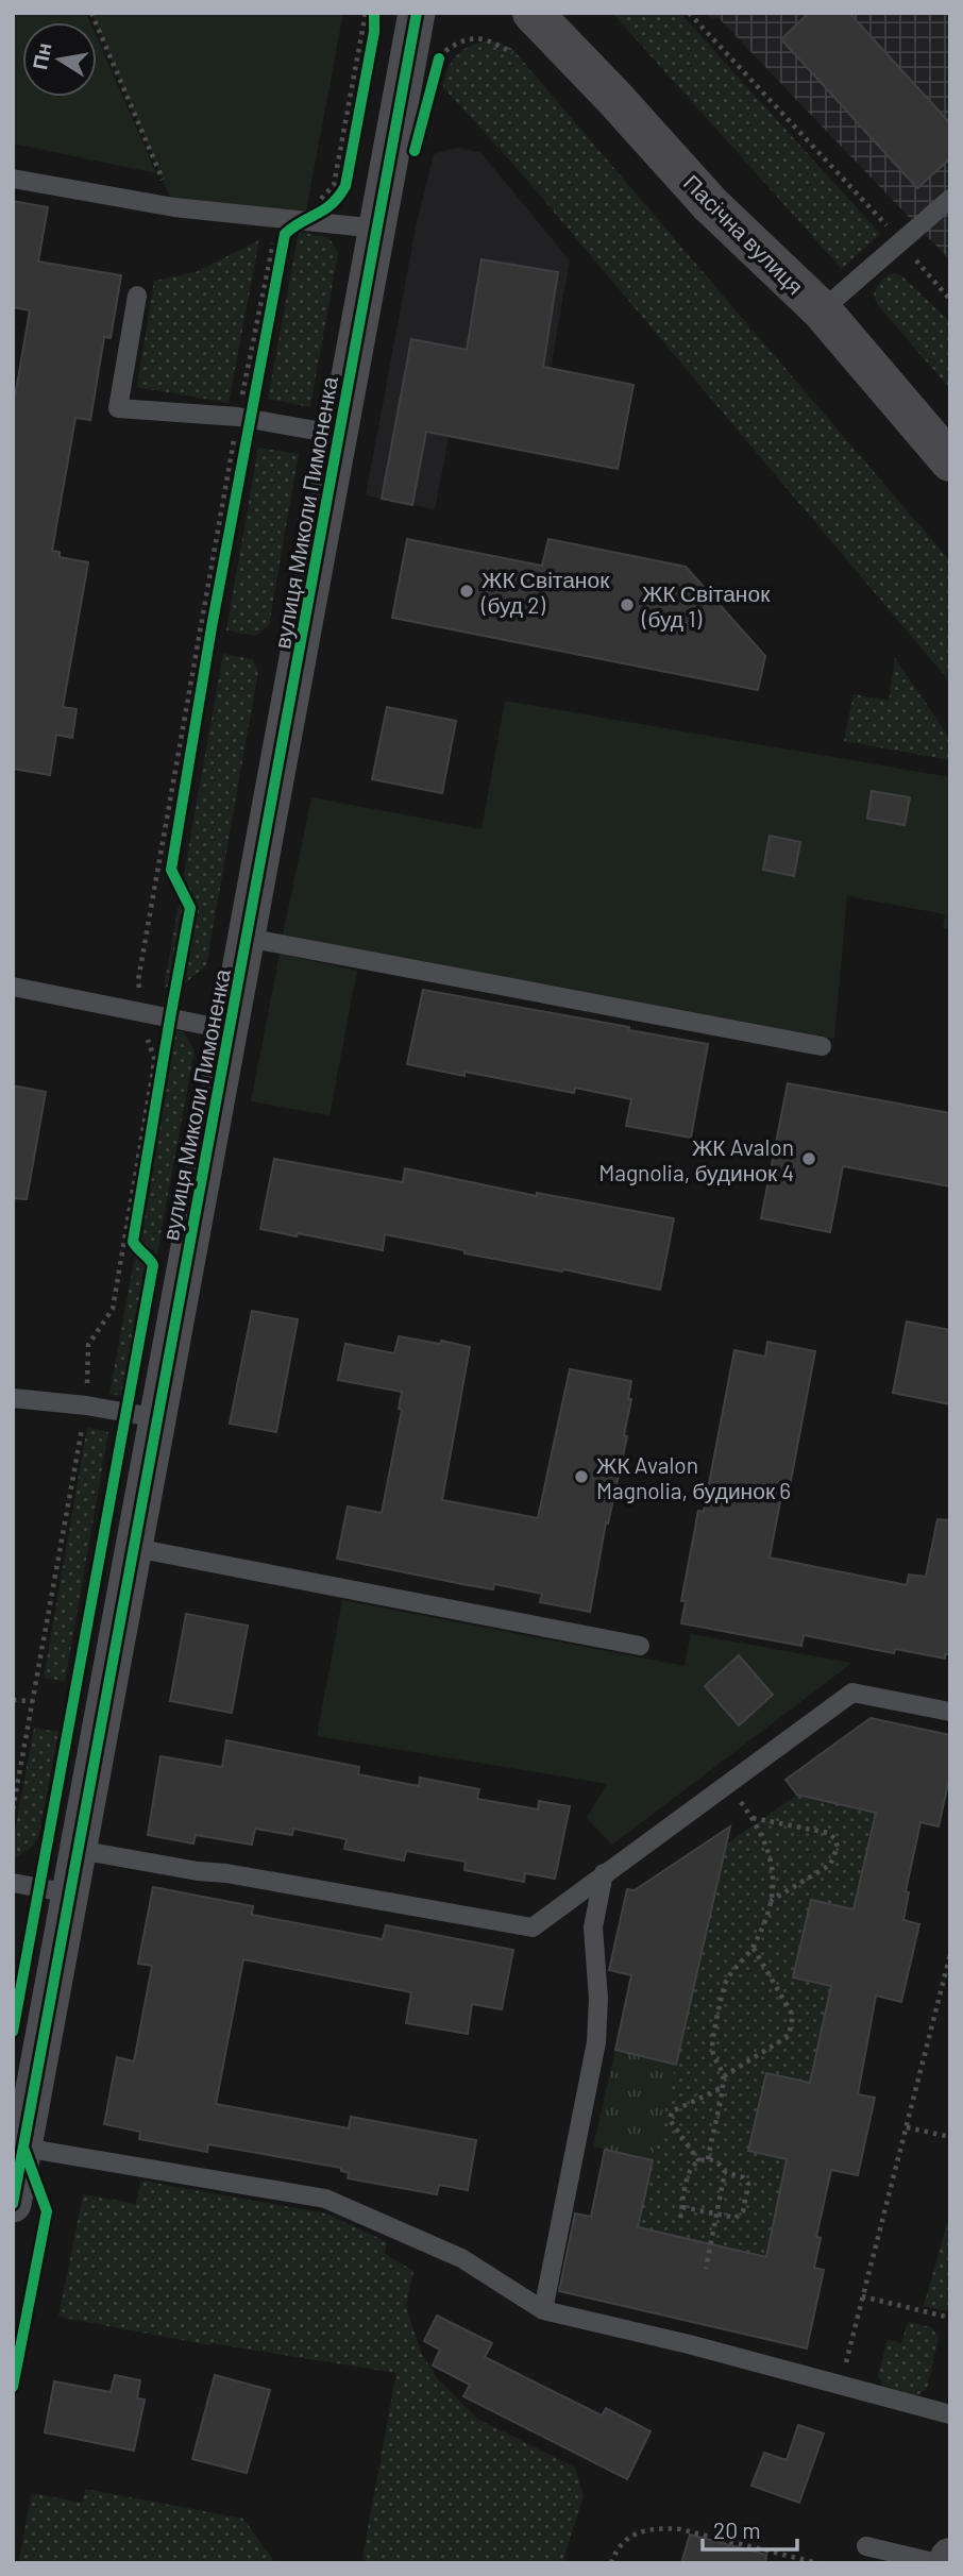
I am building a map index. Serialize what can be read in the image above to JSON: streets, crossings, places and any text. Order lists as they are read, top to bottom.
{
  "streets": {
    "main road": ["Пасічна вулиця"],
    "street": ["вулиця Миколи Пимоненка"]
  },
  "places": [
    "ЖК Світанок (буд 2)",
    "ЖК Світанок (буд 1)",
    "ЖК Avalon Magnolia, будинок 4",
    "ЖК Avalon Magnolia, будинок 6"
  ],
  "scale_bar": "20 m",
  "north": "left"
}
